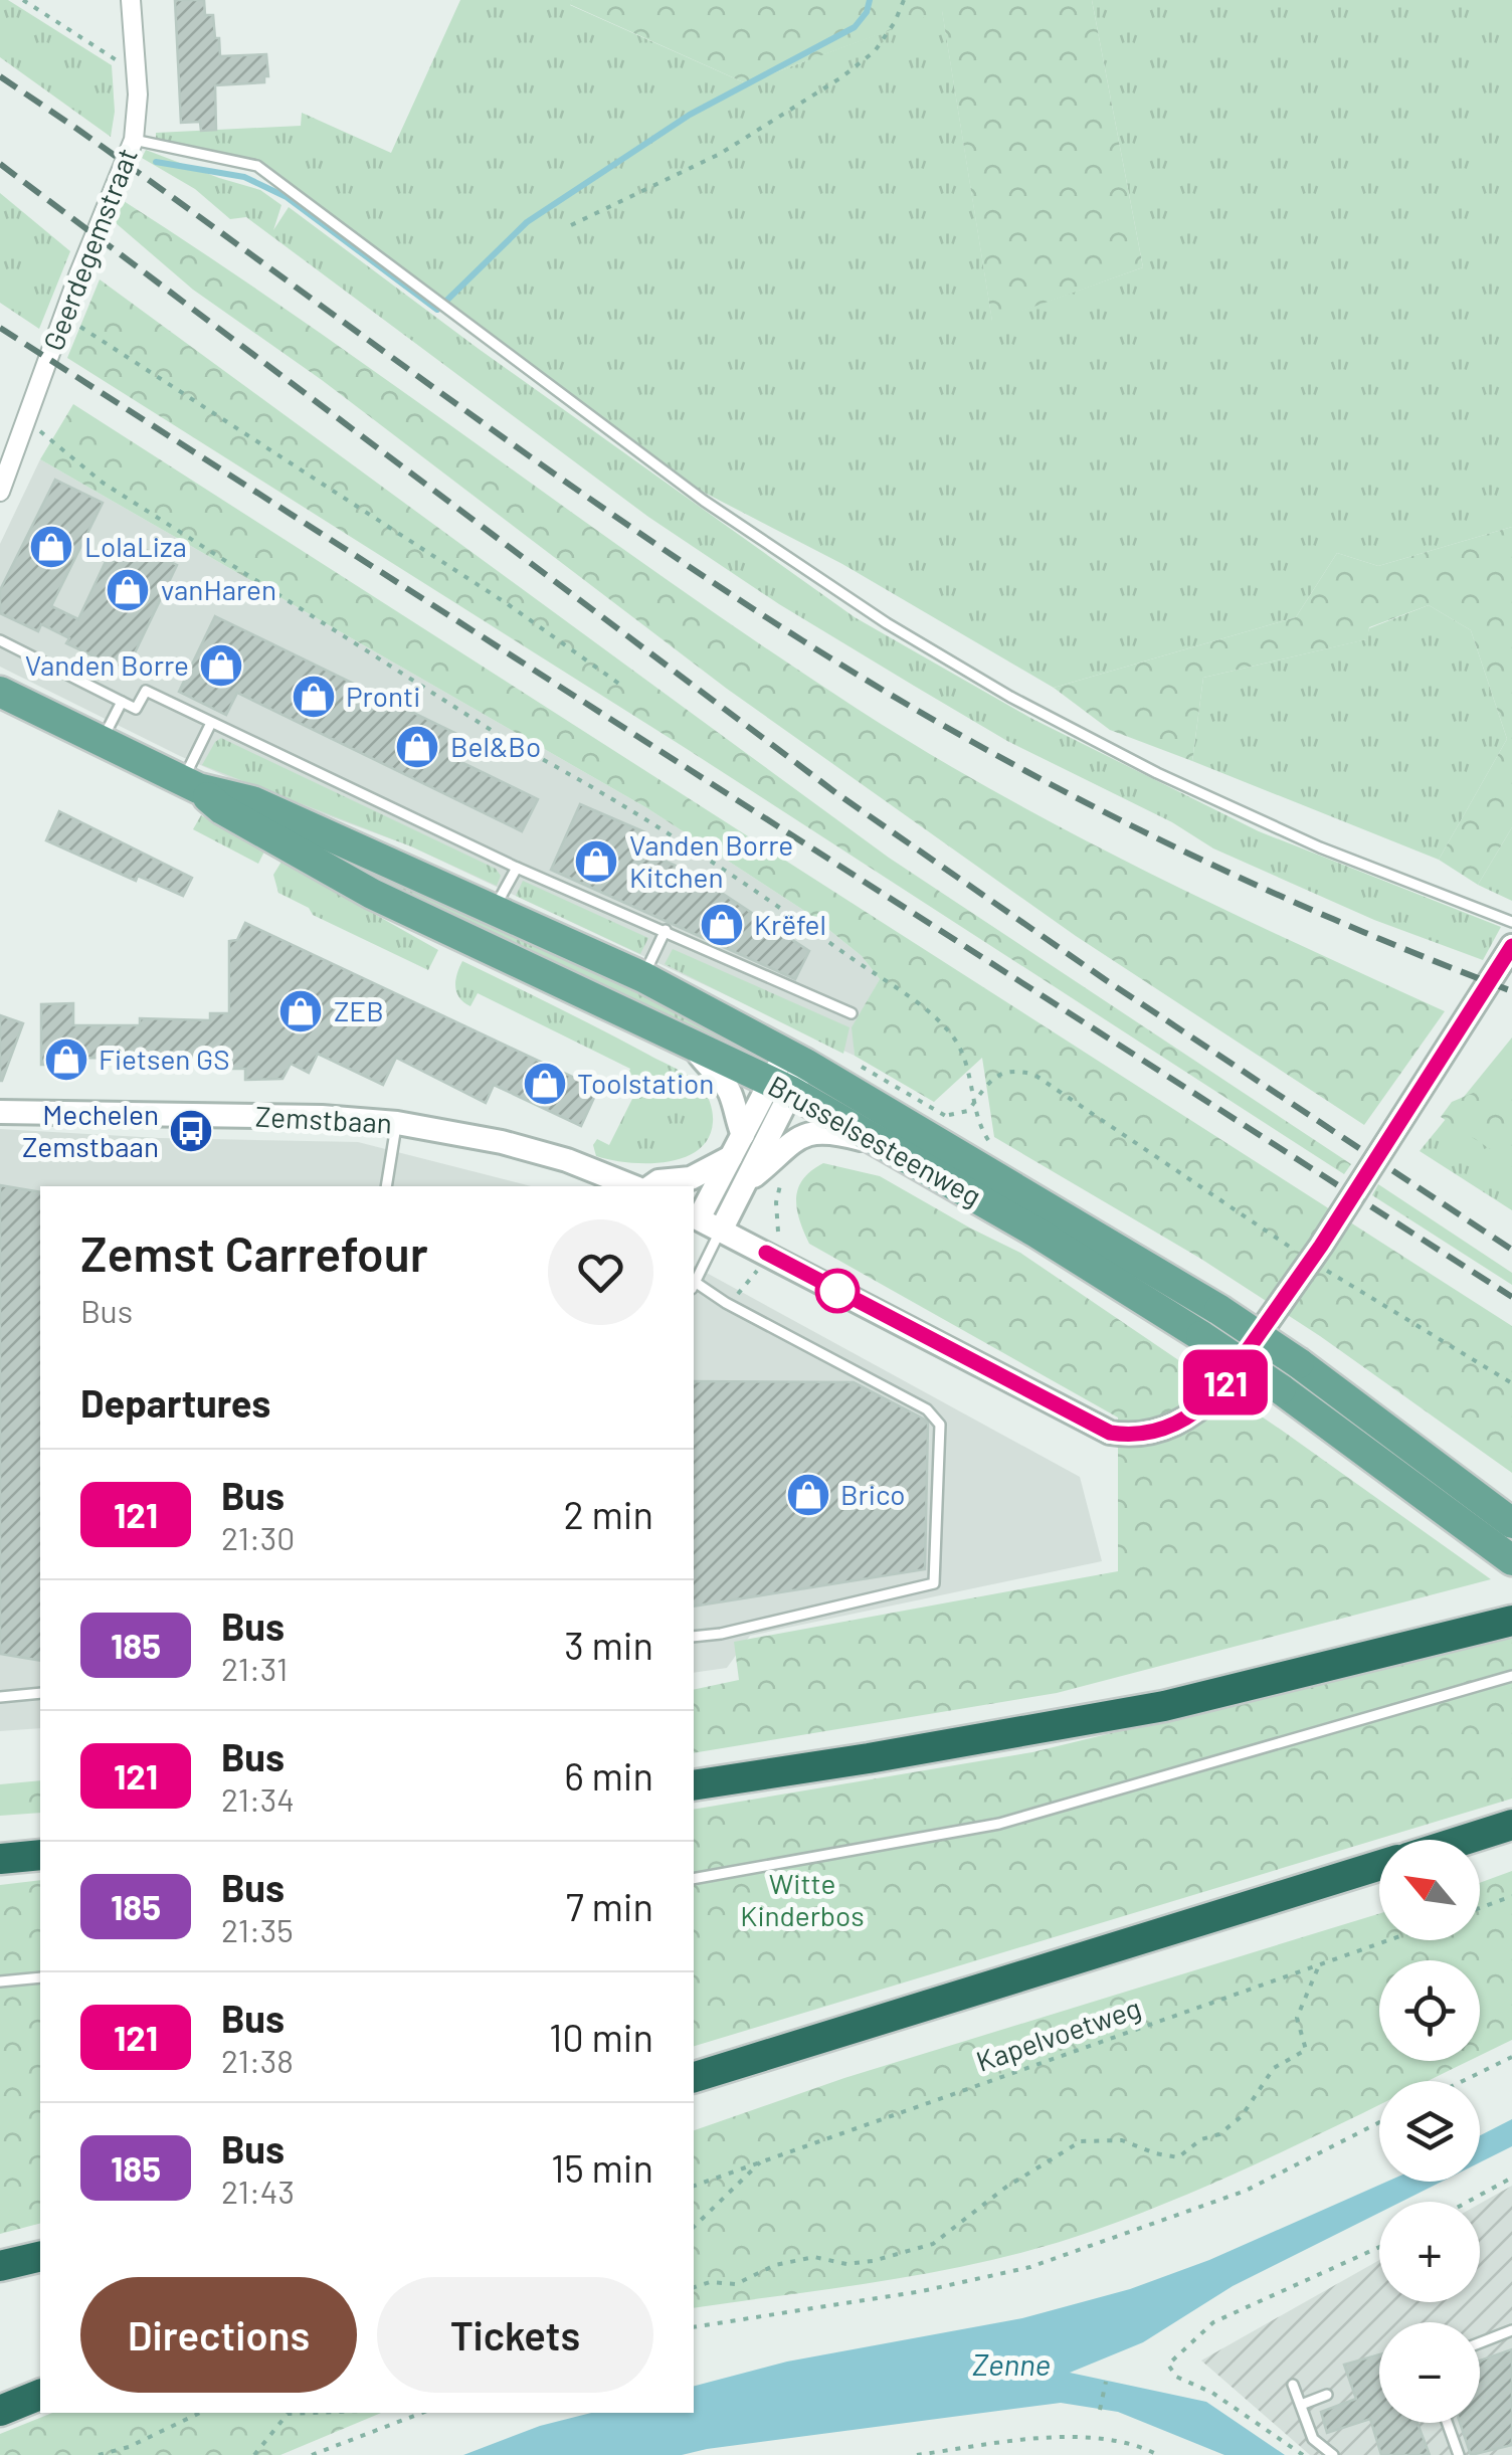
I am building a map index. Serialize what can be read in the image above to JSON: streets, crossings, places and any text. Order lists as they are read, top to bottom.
{
  "streets": {
    "main road": ["Brusselsesteenweg"],
    "street": ["Geerdegemstraat", "Zemstbaan"],
    "path": ["Kapelvoetweg"]
  },
  "water": ["Zenne"],
  "parks": ["Witte Kinderbos"],
  "places": {
    "shop": [
      "LolaLiza",
      "vanHaren",
      "Vanden Borre",
      "Pronti",
      "Bel&Bo",
      "Vanden Borre Kitchen",
      "Krëfel",
      "ZEB",
      "Fietsen GS",
      "Toolstation",
      "Brico"
    ],
    "bus stop": ["Mechelen Zemstbaan"]
  },
  "lines": ["bus line 121"],
  "north": "top left",
  "page": {
    "on_map": "121",
    "heading": [
      ["Zemst Carrefour", "Bus"],
      "Departures"
    ],
    "list": [
      {
        "mark": "121",
        "name": "Bus",
        "note": "21:30",
        "value": "2 min"
      },
      {
        "mark": "185",
        "name": "Bus",
        "note": "21:31",
        "value": "3 min"
      },
      {
        "mark": "121",
        "name": "Bus",
        "note": "21:34",
        "value": "6 min"
      },
      {
        "mark": "185",
        "name": "Bus",
        "note": "21:35",
        "value": "7 min"
      },
      {
        "mark": "121",
        "name": "Bus",
        "note": "21:38",
        "value": "10 min"
      },
      {
        "mark": "185",
        "name": "Bus",
        "note": "21:43",
        "value": "15 min"
      }
    ],
    "map_buttons": ["+", "−"],
    "buttons": ["Directions", "Tickets"]
  }
}
